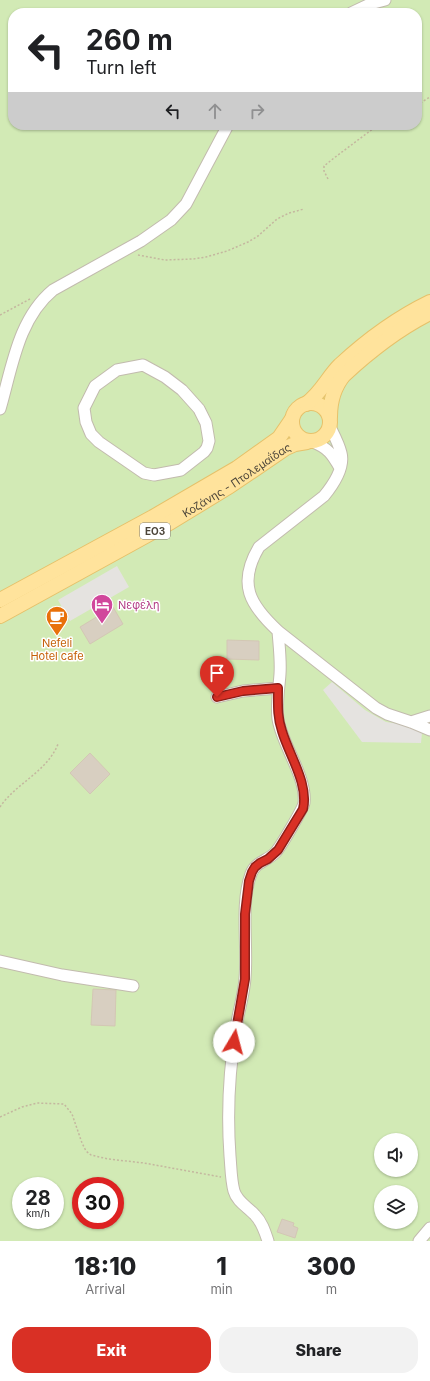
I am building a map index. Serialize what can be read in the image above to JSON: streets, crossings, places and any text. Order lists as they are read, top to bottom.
{
  "streets": {
    "main road": ["Κοζάνης - Πτολεμαΐδας", "ΕΟ3"]
  },
  "crossings": [
    ["Κοζάνης - Πτολεμαΐδας", "ΕΟ3"]
  ],
  "places": {
    "hotel": ["Νεφέλη"],
    "cafe": ["Nefeli Hotel cafe"]
  },
  "page": {
    "turn": ["260 m", "Turn left"],
    "speed": "28 km/h",
    "limit": "30",
    "eta": [
      "18:10",
      "Arrival",
      "1",
      "min",
      "300",
      "m"
    ],
    "buttons": ["Exit", "Share"]
  }
}
